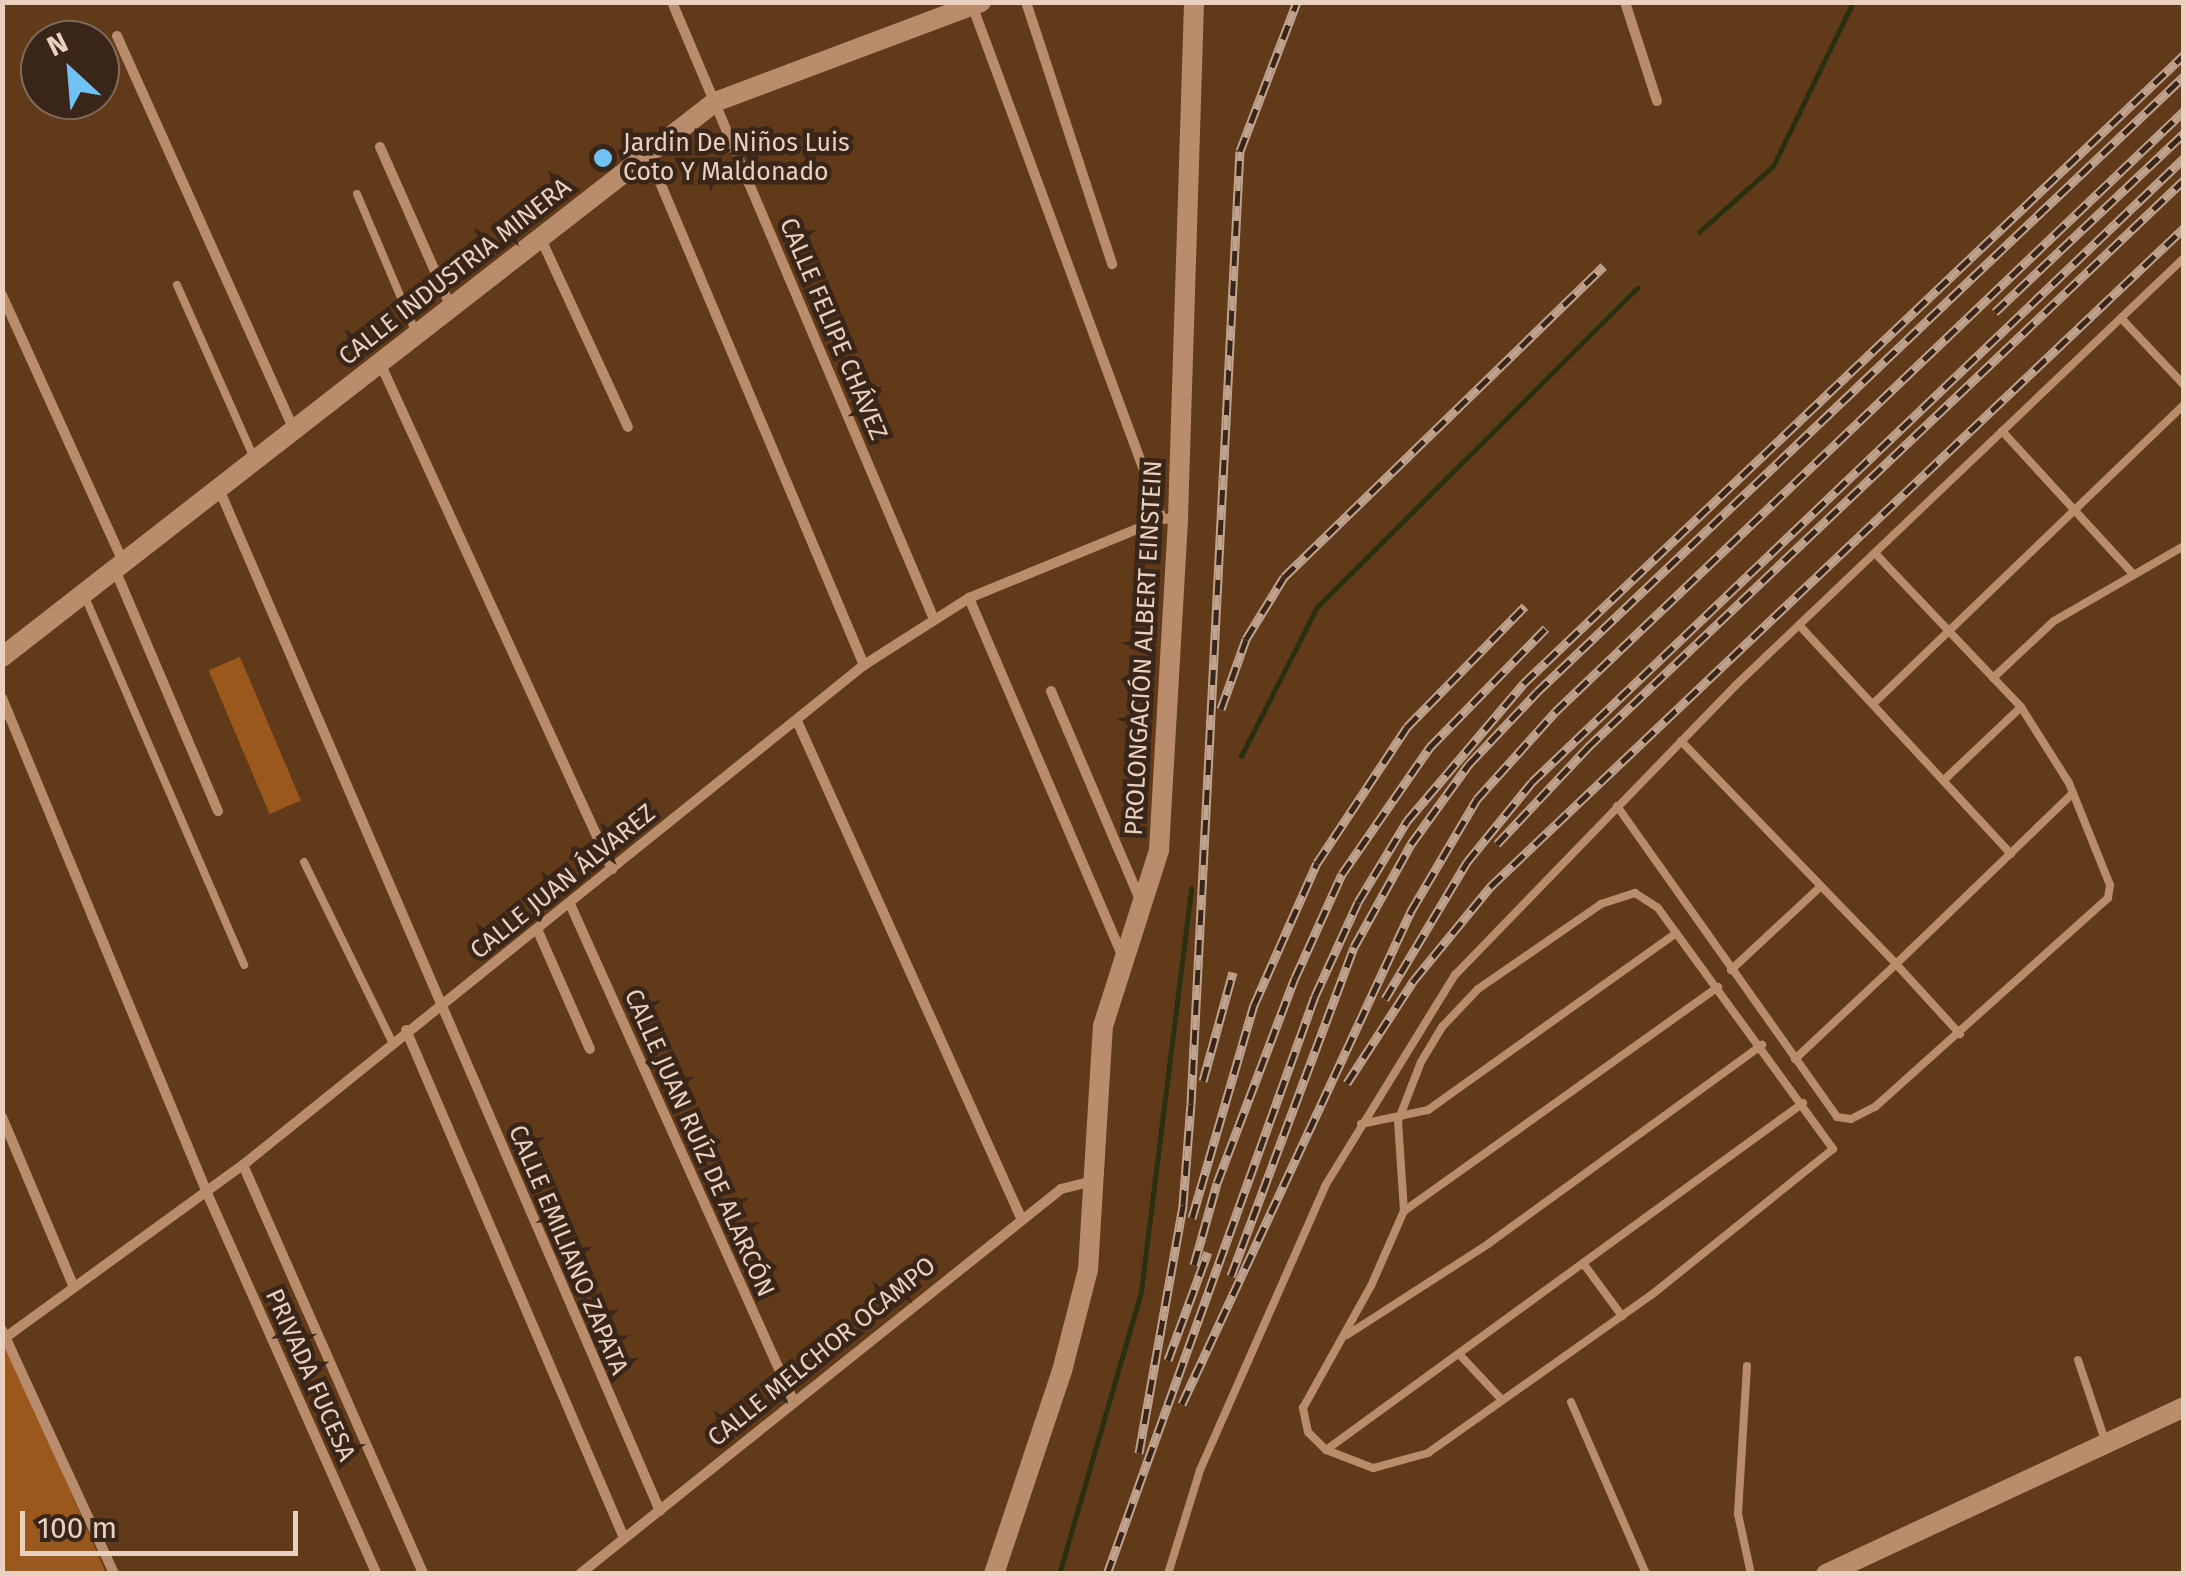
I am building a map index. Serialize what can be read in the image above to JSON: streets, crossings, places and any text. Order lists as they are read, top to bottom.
{
  "streets": {
    "main road": ["CALLE INDUSTRIA MINERA", "PROLONGACIÓN ALBERT EINSTEIN"],
    "street": [
      "CALLE FELIPE CHÁVEZ",
      "CALLE JUAN ÁLVAREZ",
      "CALLE JUAN RUÍZ DE ALARCÓN",
      "CALLE EMILIANO ZAPATA",
      "CALLE MELCHOR OCAMPO",
      "PRIVADA FUCESA"
    ]
  },
  "crossings": [
    ["CALLE INDUSTRIA MINERA", "CALLE FELIPE CHÁVEZ"],
    ["CALLE INDUSTRIA MINERA", "CALLE EMILIANO ZAPATA"],
    ["CALLE FELIPE CHÁVEZ", "CALLE JUAN ÁLVAREZ"],
    ["PROLONGACIÓN ALBERT EINSTEIN", "CALLE JUAN ÁLVAREZ"],
    ["PROLONGACIÓN ALBERT EINSTEIN", "CALLE MELCHOR OCAMPO"],
    ["CALLE JUAN ÁLVAREZ", "CALLE JUAN RUÍZ DE ALARCÓN"],
    ["CALLE JUAN ÁLVAREZ", "CALLE EMILIANO ZAPATA"],
    ["CALLE JUAN ÁLVAREZ", "PRIVADA FUCESA"],
    ["CALLE JUAN RUÍZ DE ALARCÓN", "CALLE MELCHOR OCAMPO"],
    ["CALLE EMILIANO ZAPATA", "CALLE MELCHOR OCAMPO"]
  ],
  "places": ["Jardin De Niños Luis Coto Y Maldonado"],
  "scale_bar": "100 m",
  "north": "top left"
}
